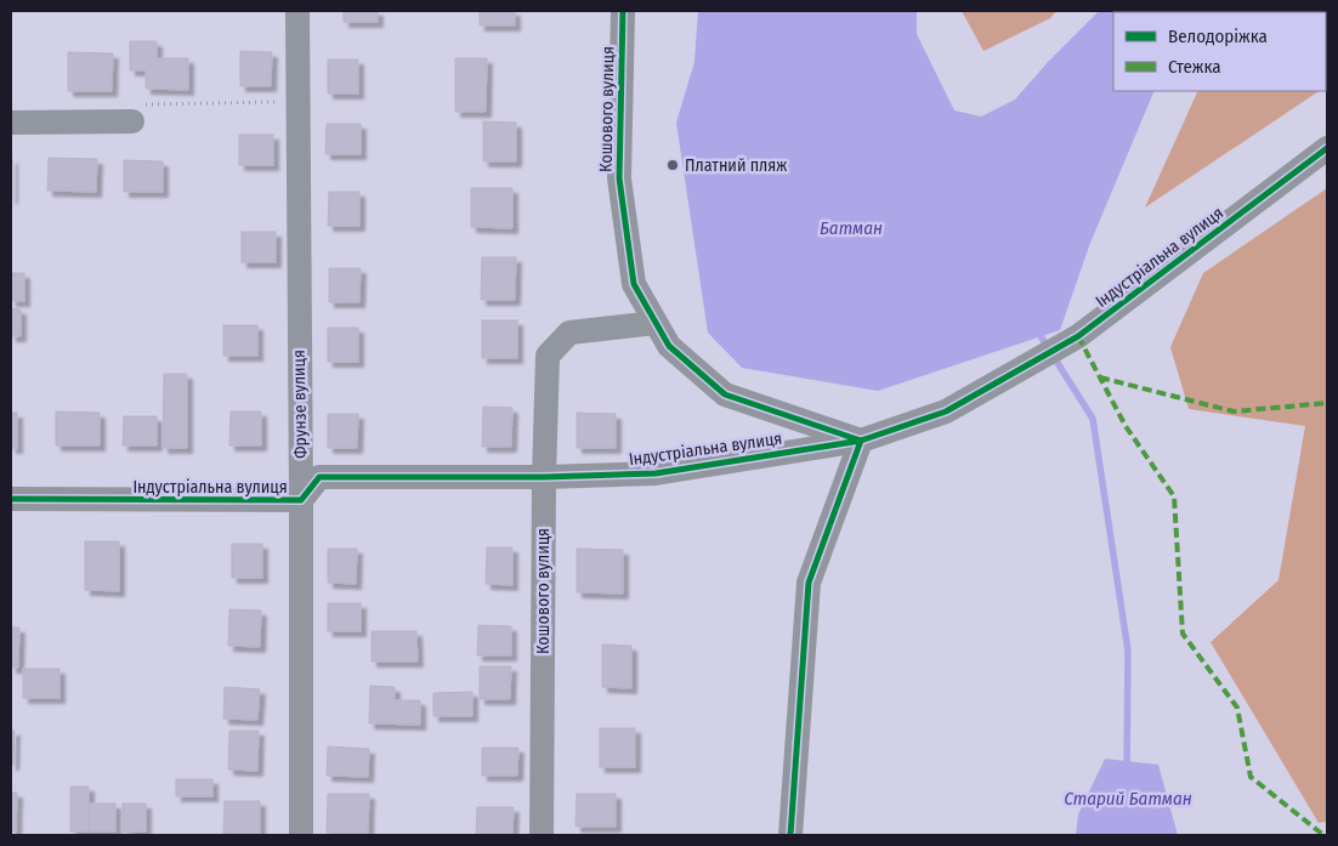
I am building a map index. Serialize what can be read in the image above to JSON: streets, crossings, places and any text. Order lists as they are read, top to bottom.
{
  "streets": {
    "street": ["Кошового вулиця", "Індустріальна вулиця", "Фрунзе вулиця"]
  },
  "crossings": [
    ["Кошового вулиця", "Індустріальна вулиця"],
    ["Індустріальна вулиця", "Фрунзе вулиця"]
  ],
  "water": ["Батман", "Старий Батман"],
  "places": ["Платний пляж"],
  "legend": ["Велодоріжка", "Стежка"]
}
